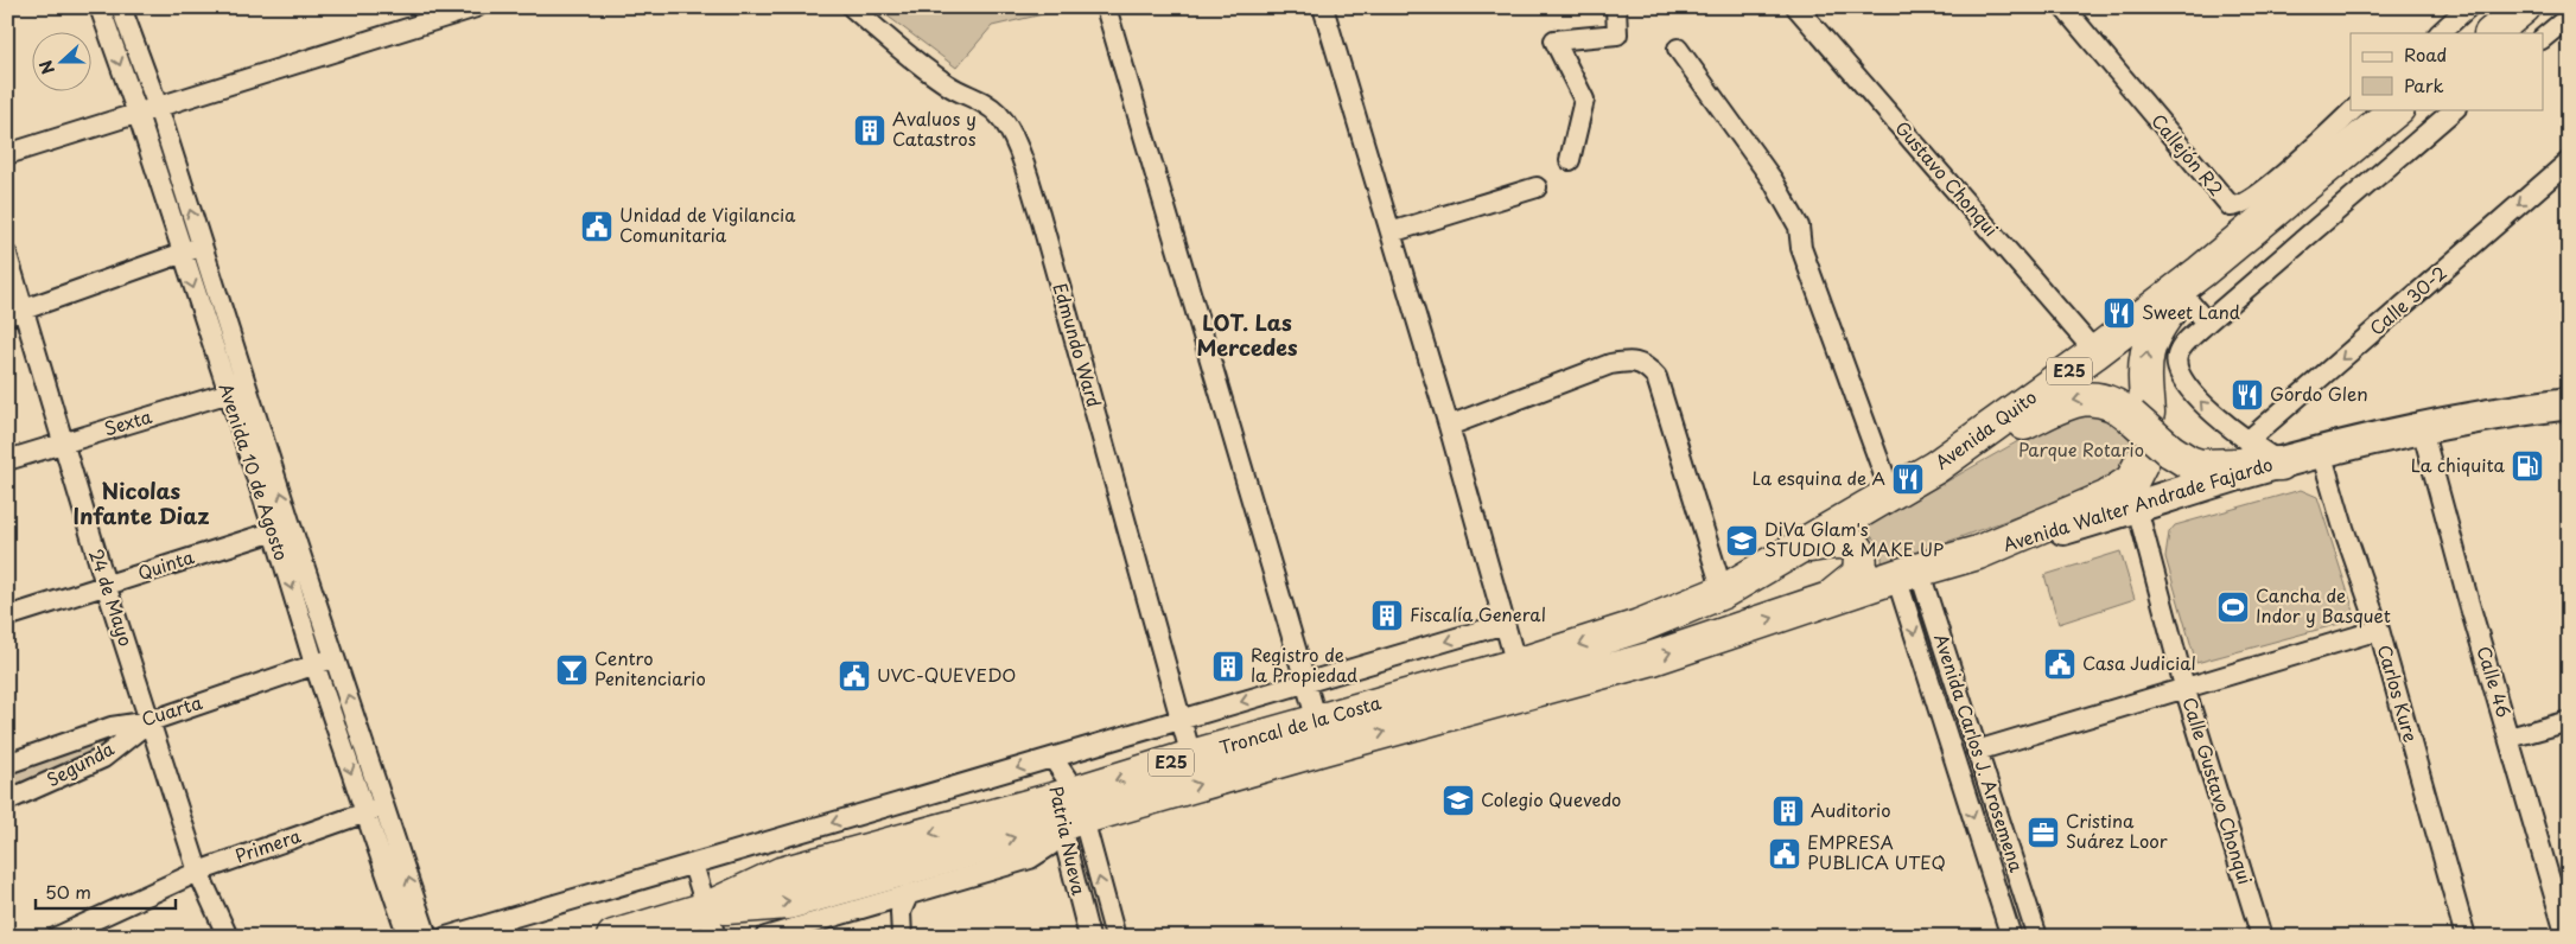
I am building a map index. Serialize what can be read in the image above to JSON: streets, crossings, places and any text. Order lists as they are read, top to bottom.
{
  "streets": {
    "highway": [
      "E25",
      "Avenida Quito",
      "Avenida Walter Andrade Fajardo",
      "Troncal de la Costa"
    ],
    "street": [
      "Callejón R2",
      "Gustavo Chonqui",
      "Calle 30-2",
      "Edmundo Ward",
      "Sexta",
      "Avenida 10 de Agosto",
      "Quinta",
      "24 de Mayo",
      "Calle 46",
      "Carlos Kure",
      "Cuarta",
      "Avenida Carlos J. Arosemena",
      "Segunda",
      "Calle Gustavo Chonqui",
      "Patria Nueva",
      "Primera"
    ]
  },
  "crossings": [
    ["Gustavo Chonqui", "Avenida Quito"],
    ["Edmundo Ward", "Troncal de la Costa"],
    ["Sexta", "Avenida 10 de Agosto"],
    ["Sexta", "24 de Mayo"],
    ["Avenida Quito", "Troncal de la Costa"],
    ["Avenida 10 de Agosto", "Quinta"],
    ["Avenida 10 de Agosto", "Cuarta"],
    ["Avenida 10 de Agosto", "Primera"],
    ["Avenida Walter Andrade Fajardo", "Calle 46"],
    ["Avenida Walter Andrade Fajardo", "Carlos Kure"],
    ["Avenida Walter Andrade Fajardo", "Troncal de la Costa"],
    ["Avenida Walter Andrade Fajardo", "Avenida Carlos J. Arosemena"],
    ["Avenida Walter Andrade Fajardo", "Calle Gustavo Chonqui"],
    ["Quinta", "24 de Mayo"],
    ["24 de Mayo", "Cuarta"],
    ["24 de Mayo", "Segunda"],
    ["24 de Mayo", "Primera"],
    ["Cuarta", "Segunda"],
    ["Troncal de la Costa", "Patria Nueva"]
  ],
  "districts": ["LOT. Las Mercedes", "Nicolas Infante Diaz"],
  "parks": ["Parque Rotario"],
  "places": {
    "building": [
      "Avaluos y Catastros",
      "Fiscalía General",
      "Registro de la Propiedad",
      "Auditorio"
    ],
    "public building": [
      "Unidad de Vigilancia Comunitaria",
      "Casa Judicial",
      "UVC-QUEVEDO",
      "EMPRESA PUBLICA UTEQ"
    ],
    "restaurant": ["Sweet Land", "Gordo Glen", "La esquina de A"],
    "fuel station": ["La chiquita"],
    "school or university": ["DiVa Glam's STUDIO & MAKE UP", "Colegio Quevedo"],
    "sports": ["Cancha de Indor y Basquet"],
    "bar": ["Centro Penitenciario"],
    "office": ["Cristina Suárez Loor"]
  },
  "legend": ["Road", "Park"],
  "scale_bar": "50 m",
  "north": "left"
}
